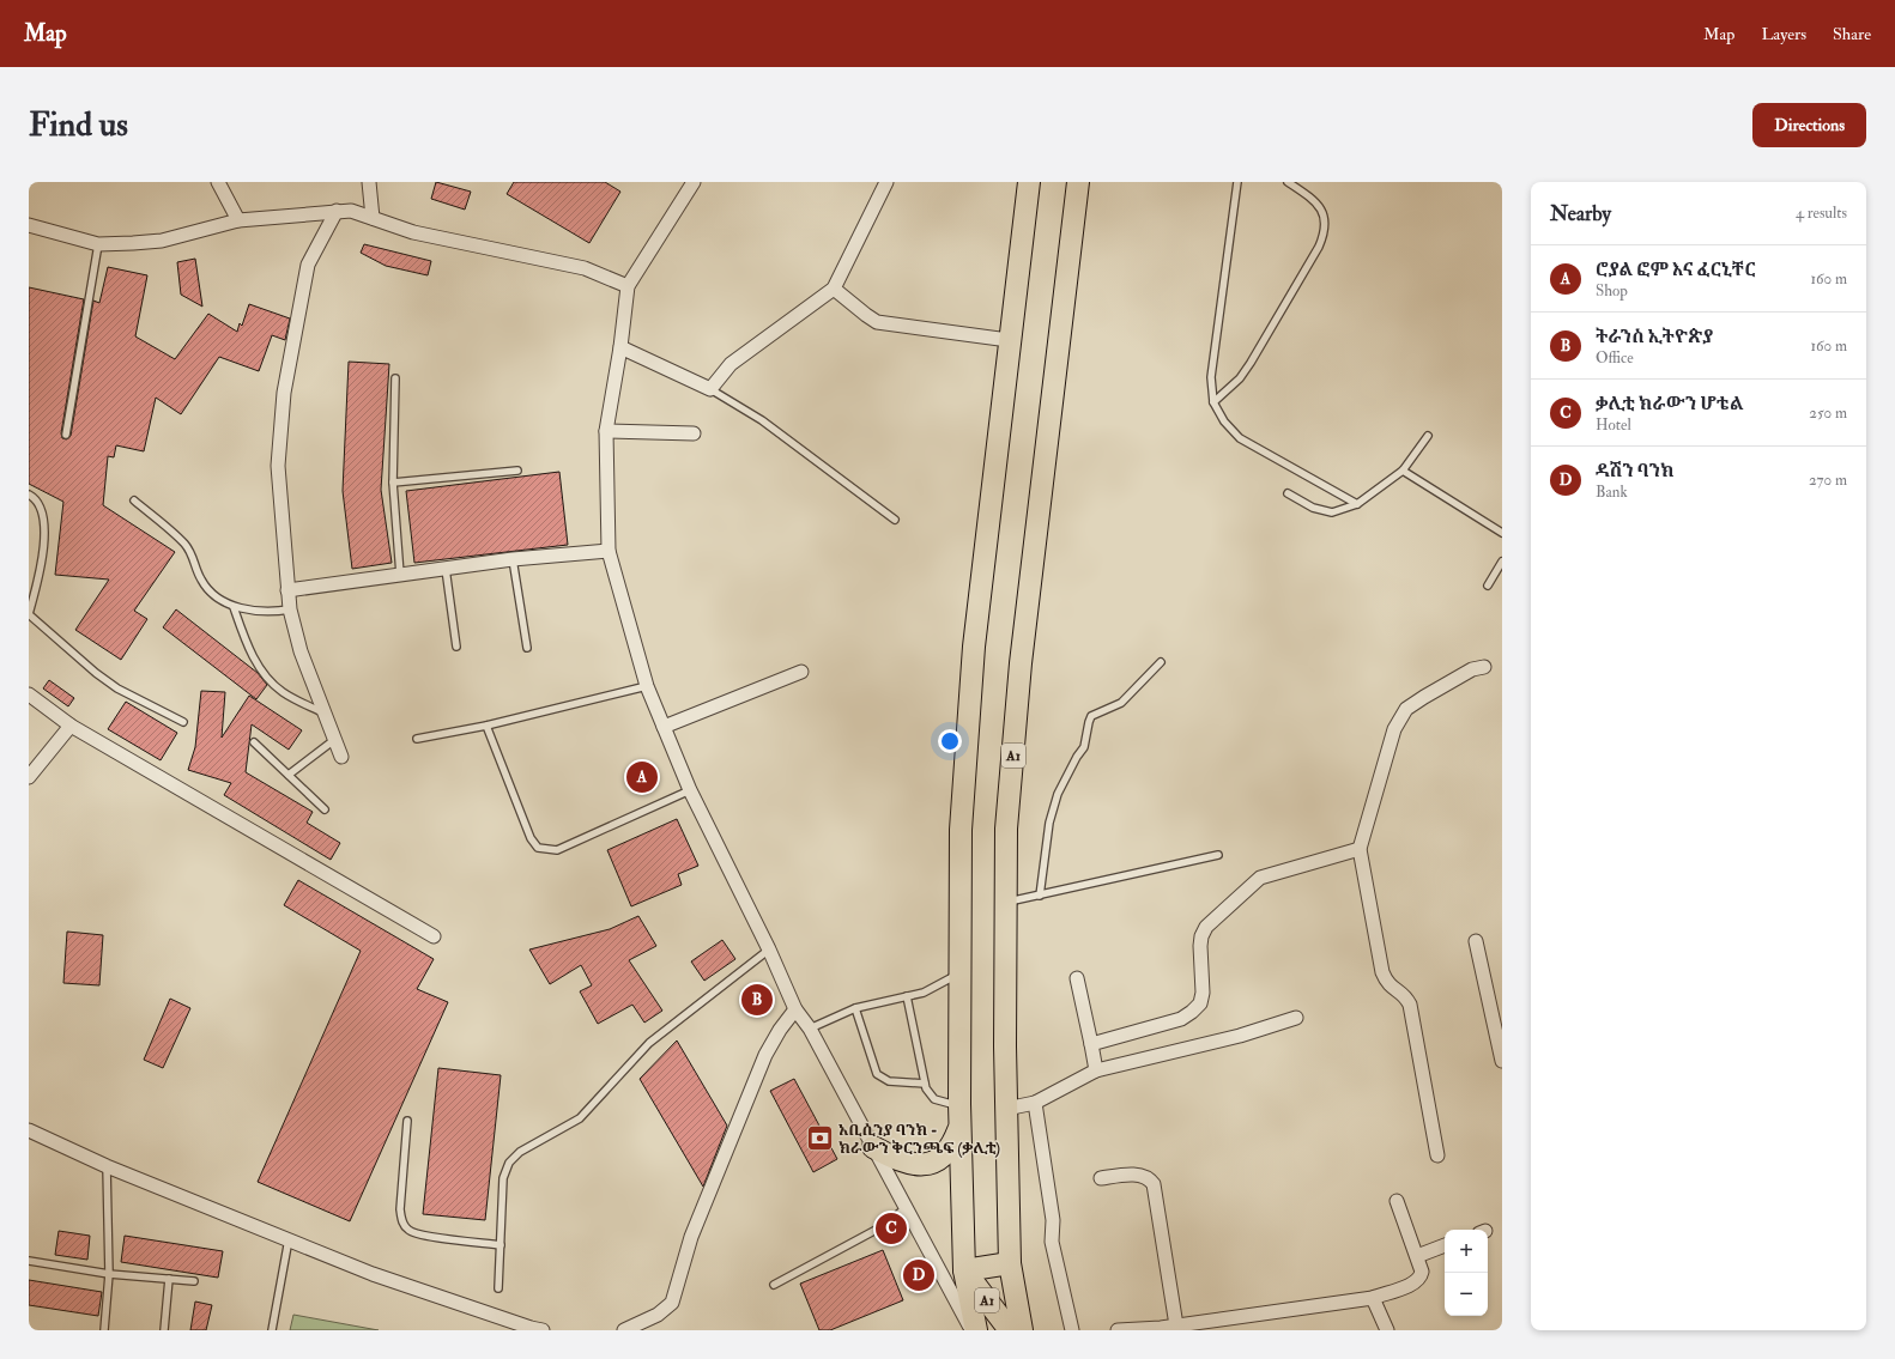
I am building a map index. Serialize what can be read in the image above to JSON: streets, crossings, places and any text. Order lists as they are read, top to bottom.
{
  "streets": {
    "main road": ["A1"]
  },
  "places": {
    "bank": ["አቢሲንያ ባንክ - ክራውን ቅርንጫፍ (ቃሊቲ)"]
  },
  "page": {
    "header": "Map",
    "nav": ["Map", "Layers", "Share"],
    "buttons": "Directions",
    "title": "Find us",
    "heading": ["Nearby", "4 results"],
    "list": [
      {
        "mark": "A",
        "name": "ሮያል ፎም እና ፈርኒቸር",
        "note": "Shop",
        "value": "160 m"
      },
      {
        "mark": "B",
        "name": "ትራንስ ኢትዮጵያ",
        "note": "Office",
        "value": "160 m"
      },
      {
        "mark": "C",
        "name": "ቃሊቲ ክራውን ሆቴል",
        "note": "Hotel",
        "value": "250 m"
      },
      {
        "mark": "D",
        "name": "ዳሽን ባንክ",
        "note": "Bank",
        "value": "270 m"
      }
    ],
    "pins": [
      "A",
      "B",
      "C",
      "D"
    ],
    "map_buttons": ["+", "−"]
  }
}
